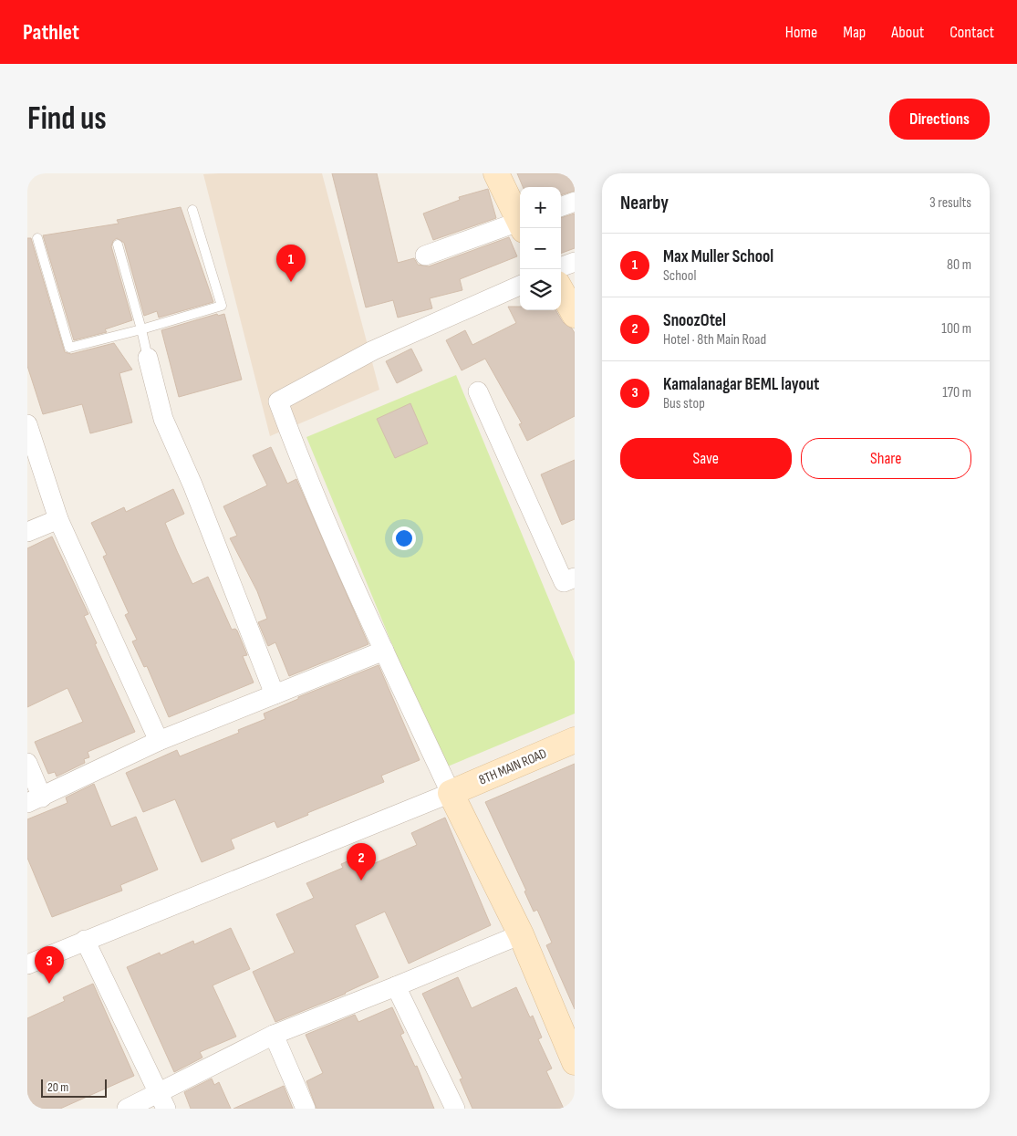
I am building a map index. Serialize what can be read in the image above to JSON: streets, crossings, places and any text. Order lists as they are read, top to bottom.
{
  "streets": {
    "street": ["8TH MAIN ROAD"]
  },
  "scale_bar": "20 m",
  "page": {
    "header": "Pathlet",
    "nav": [
      "Home",
      "Map",
      "About",
      "Contact"
    ],
    "buttons": [
      "Directions",
      ["Save", "Share"]
    ],
    "title": "Find us",
    "heading": ["Nearby", "3 results"],
    "map_buttons": ["+", "−"],
    "list": [
      {
        "mark": "1",
        "name": "Max Muller School",
        "note": "School",
        "value": "80 m"
      },
      {
        "mark": "2",
        "name": "SnoozOtel",
        "note": "Hotel · 8th Main Road",
        "value": "100 m"
      },
      {
        "mark": "3",
        "name": "Kamalanagar BEML layout",
        "note": "Bus stop",
        "value": "170 m"
      }
    ],
    "pins": ["1", "2", "3"],
    "scale": "20 m"
  }
}
